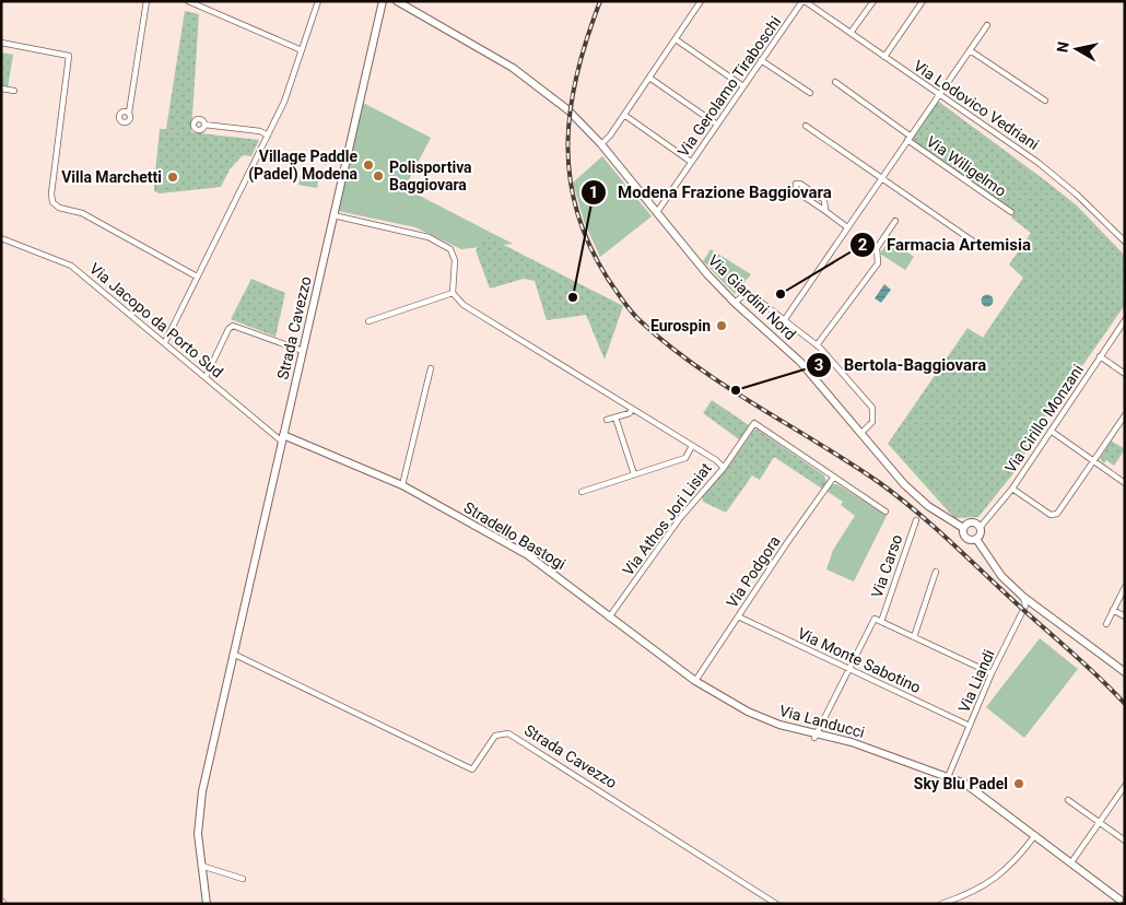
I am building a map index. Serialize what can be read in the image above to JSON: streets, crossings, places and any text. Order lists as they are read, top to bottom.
{
  "streets": {
    "street": [
      "Via Gerolamo Tiraboschi",
      "Via Lodovico Vedriani",
      "Via Wiligelmo",
      "Via Giardini Nord",
      "Via Jacopo da Porto Sud",
      "Strada Cavezzo",
      "Via Cirillo Monzani",
      "Via Athos Jori Lisiat",
      "Stradello Bastogi",
      "Via Carso",
      "Via Podgora",
      "Via Monte Sabotino",
      "Via Liandi",
      "Via Landucci"
    ]
  },
  "crossings": [
    ["Via Gerolamo Tiraboschi", "Via Lodovico Vedriani"],
    ["Via Gerolamo Tiraboschi", "Via Giardini Nord"],
    ["Via Giardini Nord", "Strada Cavezzo"],
    ["Via Giardini Nord", "Via Cirillo Monzani"],
    ["Via Giardini Nord", "Via Liandi"],
    ["Via Jacopo da Porto Sud", "Strada Cavezzo"],
    ["Via Jacopo da Porto Sud", "Stradello Bastogi"],
    ["Strada Cavezzo", "Stradello Bastogi"],
    ["Via Athos Jori Lisiat", "Stradello Bastogi"],
    ["Via Athos Jori Lisiat", "Via Landucci"],
    ["Stradello Bastogi", "Via Landucci"],
    ["Via Carso", "Via Monte Sabotino"],
    ["Via Carso", "Via Landucci"],
    ["Via Podgora", "Via Monte Sabotino"],
    ["Via Podgora", "Via Landucci"],
    ["Via Monte Sabotino", "Via Liandi"],
    ["Via Liandi", "Via Landucci"]
  ],
  "places": [
    "Village Paddle (Padel) Modena",
    "Polisportiva Baggiovara",
    "Villa Marchetti",
    "Farmacia Artemisia",
    "Modena Frazione Baggiovara",
    "Eurospin",
    "Bertola-Baggiovara",
    "Sky Blu Padel"
  ],
  "north": "left"
}
